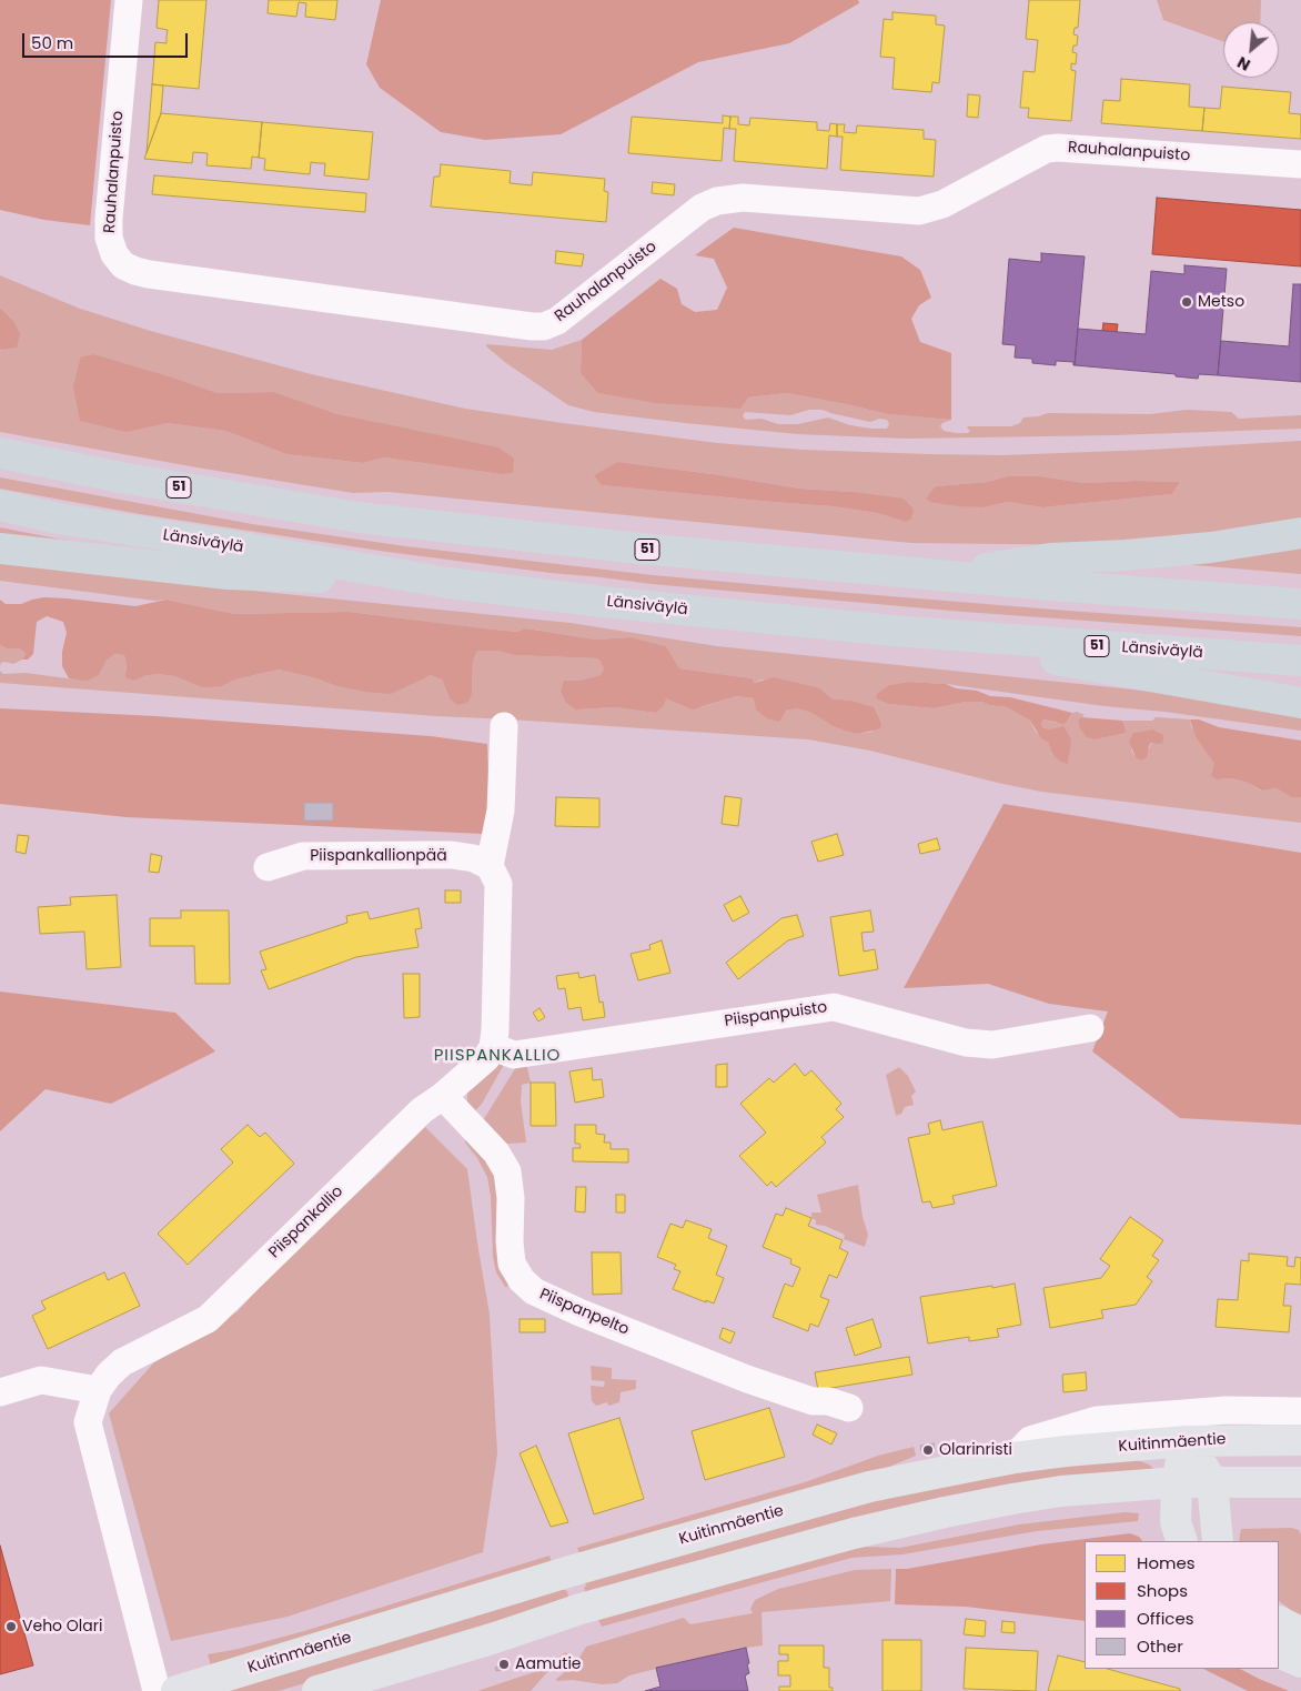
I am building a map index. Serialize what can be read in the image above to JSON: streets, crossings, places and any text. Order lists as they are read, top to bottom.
{
  "streets": {
    "highway": ["51", "Länsiväylä"],
    "main road": ["Kuitinmäentie"],
    "street": [
      "Rauhalanpuisto",
      "Piispankallionpää",
      "Piispanpuisto",
      "Piispankallio",
      "Piispanpelto"
    ]
  },
  "crossings": [
    ["Piispanpuisto", "Piispankallio"],
    ["Piispankallio", "Piispanpelto"]
  ],
  "districts": ["PIISPANKALLIO"],
  "places": [
    "Metso",
    "Olarinristi",
    "Veho Olari",
    "Aamutie"
  ],
  "legend": [
    "Homes",
    "Shops",
    "Offices",
    "Other"
  ],
  "scale_bar": "50 m",
  "north": "bottom left"
}
